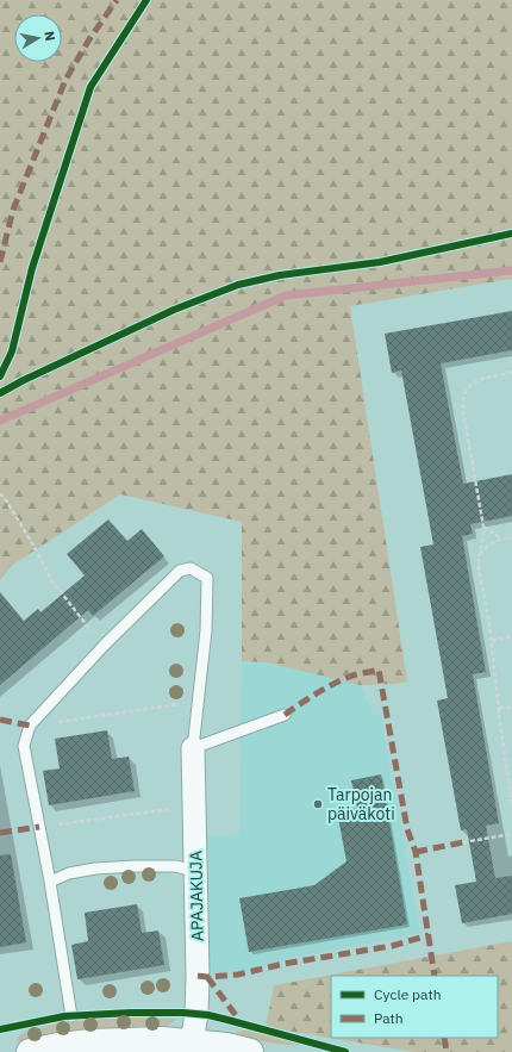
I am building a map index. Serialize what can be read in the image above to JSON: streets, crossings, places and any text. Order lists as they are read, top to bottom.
{
  "streets": {
    "street": ["APAJAKUJA"]
  },
  "places": ["Tarpojan päiväkoti"],
  "legend": ["Cycle path", "Path"],
  "north": "right"
}
